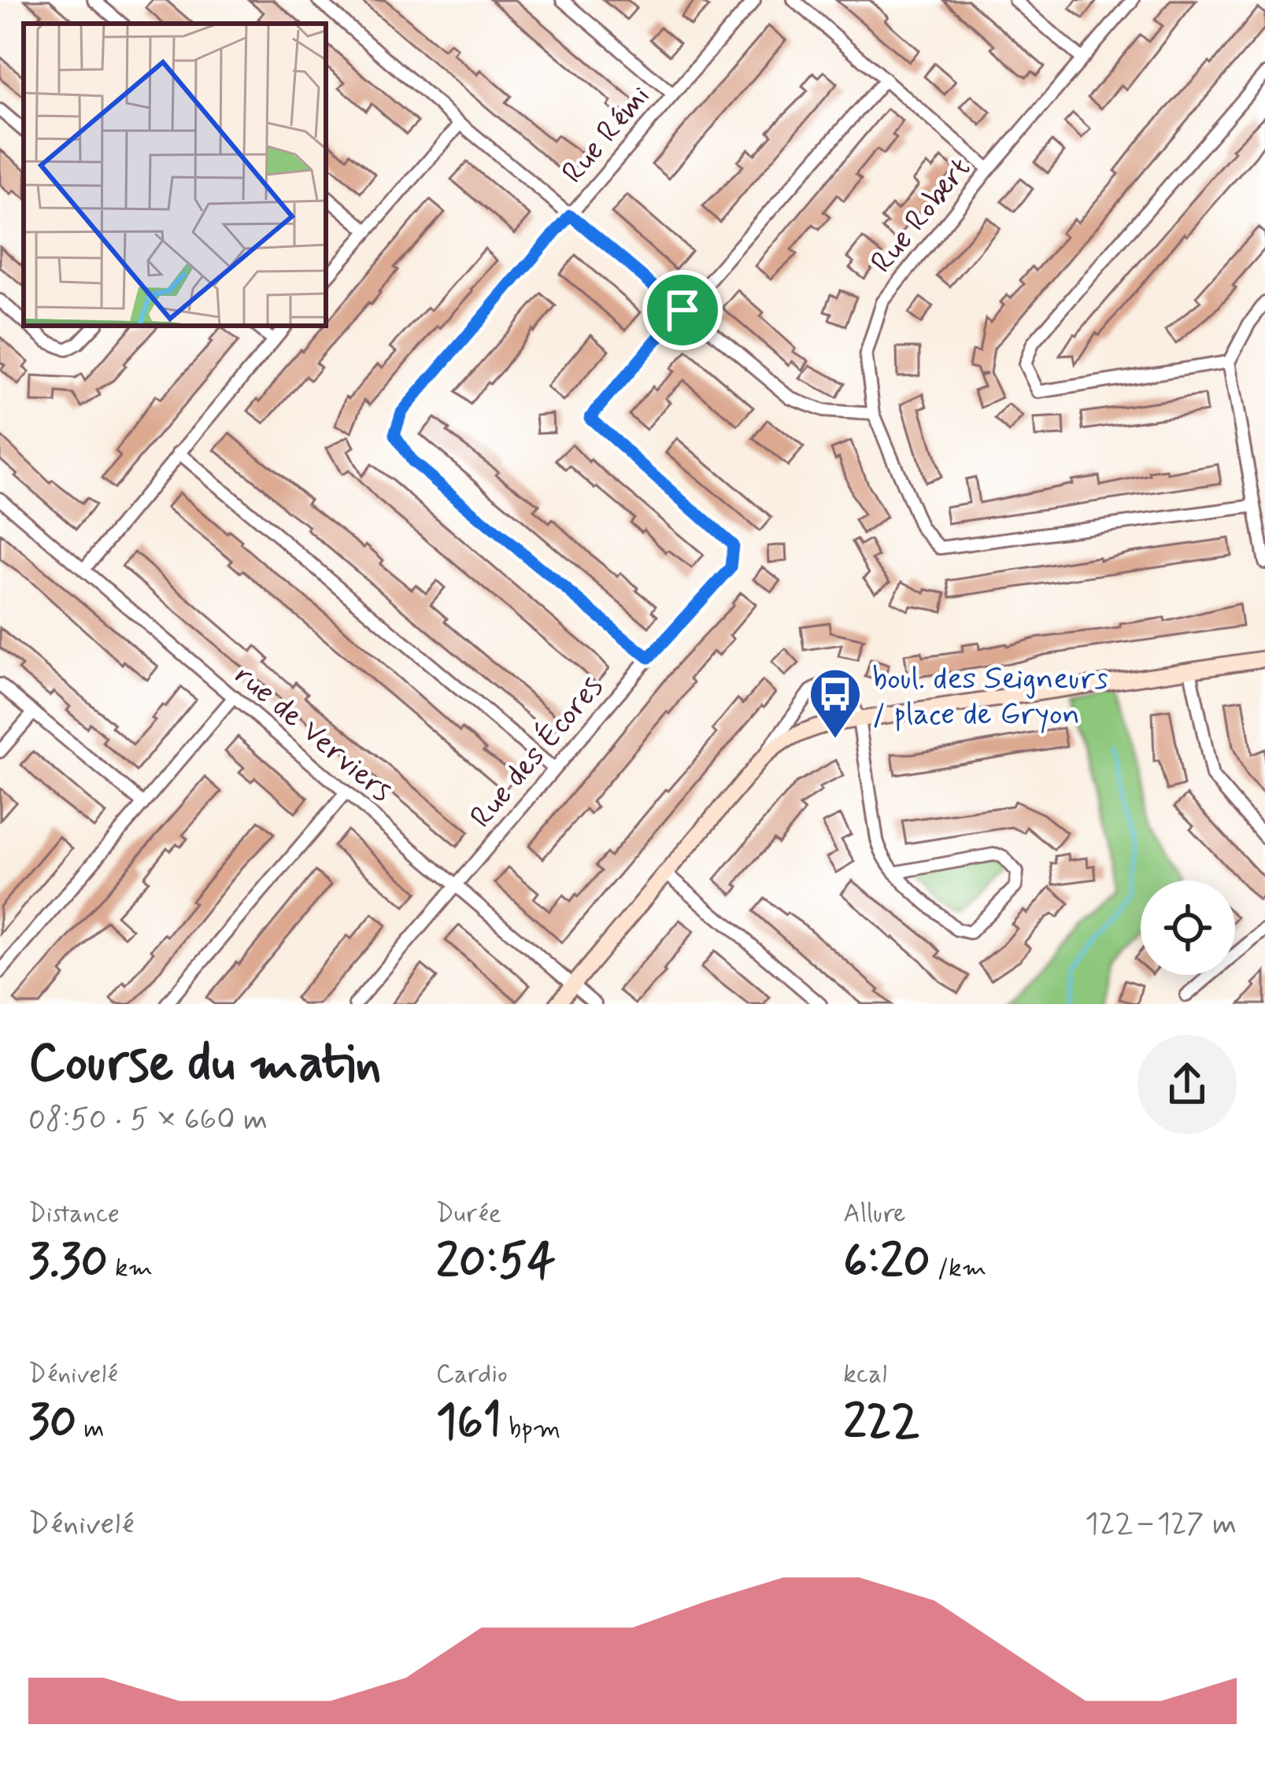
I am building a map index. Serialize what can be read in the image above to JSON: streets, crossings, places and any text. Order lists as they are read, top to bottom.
{
  "streets": {
    "street": [
      "Rue Rémi",
      "Rue Robert",
      "rue de Verviers",
      "Rue des Écores"
    ]
  },
  "crossings": [
    ["Rue Rémi", "Rue des Écores"],
    ["rue de Verviers", "Rue des Écores"]
  ],
  "places": {
    "bus stop": ["boul. des Seigneurs / place de Gryon"]
  },
  "page": {
    "heading": ["Course du matin", "08:50 · 5 × 660 m"],
    "stats": [
      ["Distance", "3.30 km"],
      ["Durée", "20:54"],
      ["Allure", "6:20 /km"],
      ["Dénivelé", "30 m"],
      ["Cardio", "161 bpm"],
      ["kcal", "222"]
    ],
    "chart": ["Dénivelé", "122–127 m"]
  }
}
